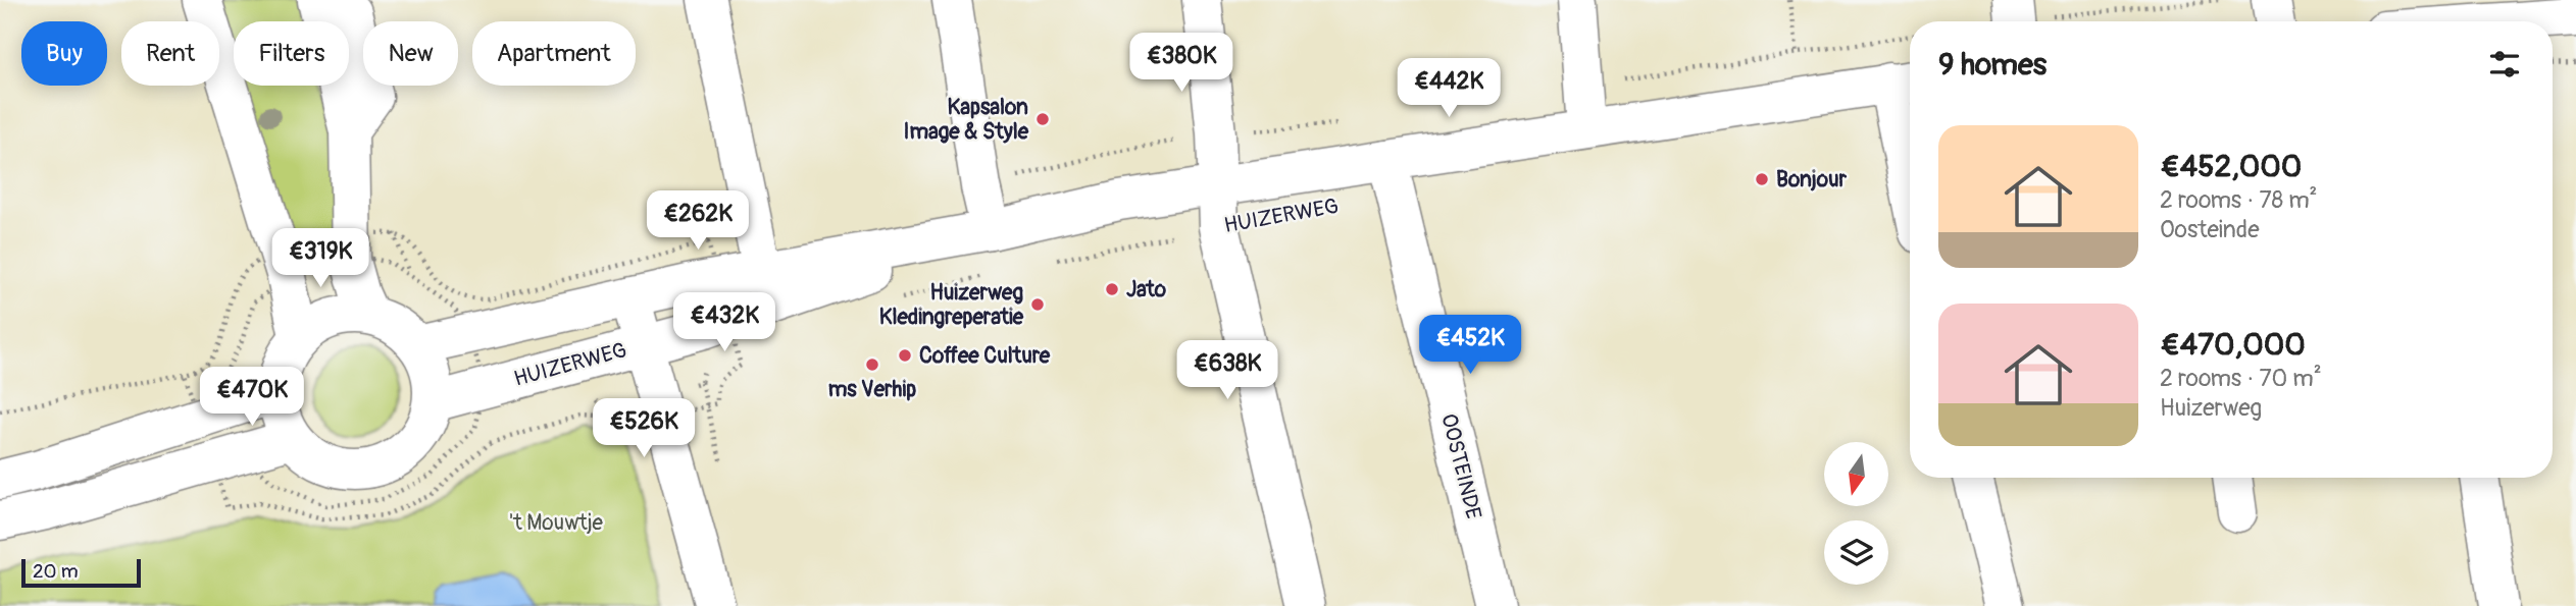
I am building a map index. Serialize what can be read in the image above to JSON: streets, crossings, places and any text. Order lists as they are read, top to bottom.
{
  "streets": {
    "main road": ["HUIZERWEG", "OOSTEINDE"]
  },
  "crossings": [
    ["HUIZERWEG", "OOSTEINDE"]
  ],
  "parks": ["'t Mouwtje"],
  "places": [
    "Kapsalon Image & Style",
    "Bonjour",
    "Jato",
    "Huizerweg Kledingreperatie",
    "Coffee Culture",
    "ms Verhip"
  ],
  "scale_bar": "20 m",
  "north": "bottom",
  "page": {
    "chip": [
      "Buy",
      "Rent",
      "Filters",
      "New",
      "Apartment"
    ],
    "heading": "9 homes",
    "price": [
      "€380K",
      "€442K",
      "€262K",
      "€319K",
      "€432K",
      "€452K",
      "€638K",
      "€470K",
      "€526K"
    ],
    "list": [
      {
        "name": "€452,000",
        "note": "2 rooms · 78 m² · Oosteinde"
      },
      {
        "name": "€470,000",
        "note": "2 rooms · 70 m² · Huizerweg"
      }
    ],
    "scale": "20 m"
  }
}
